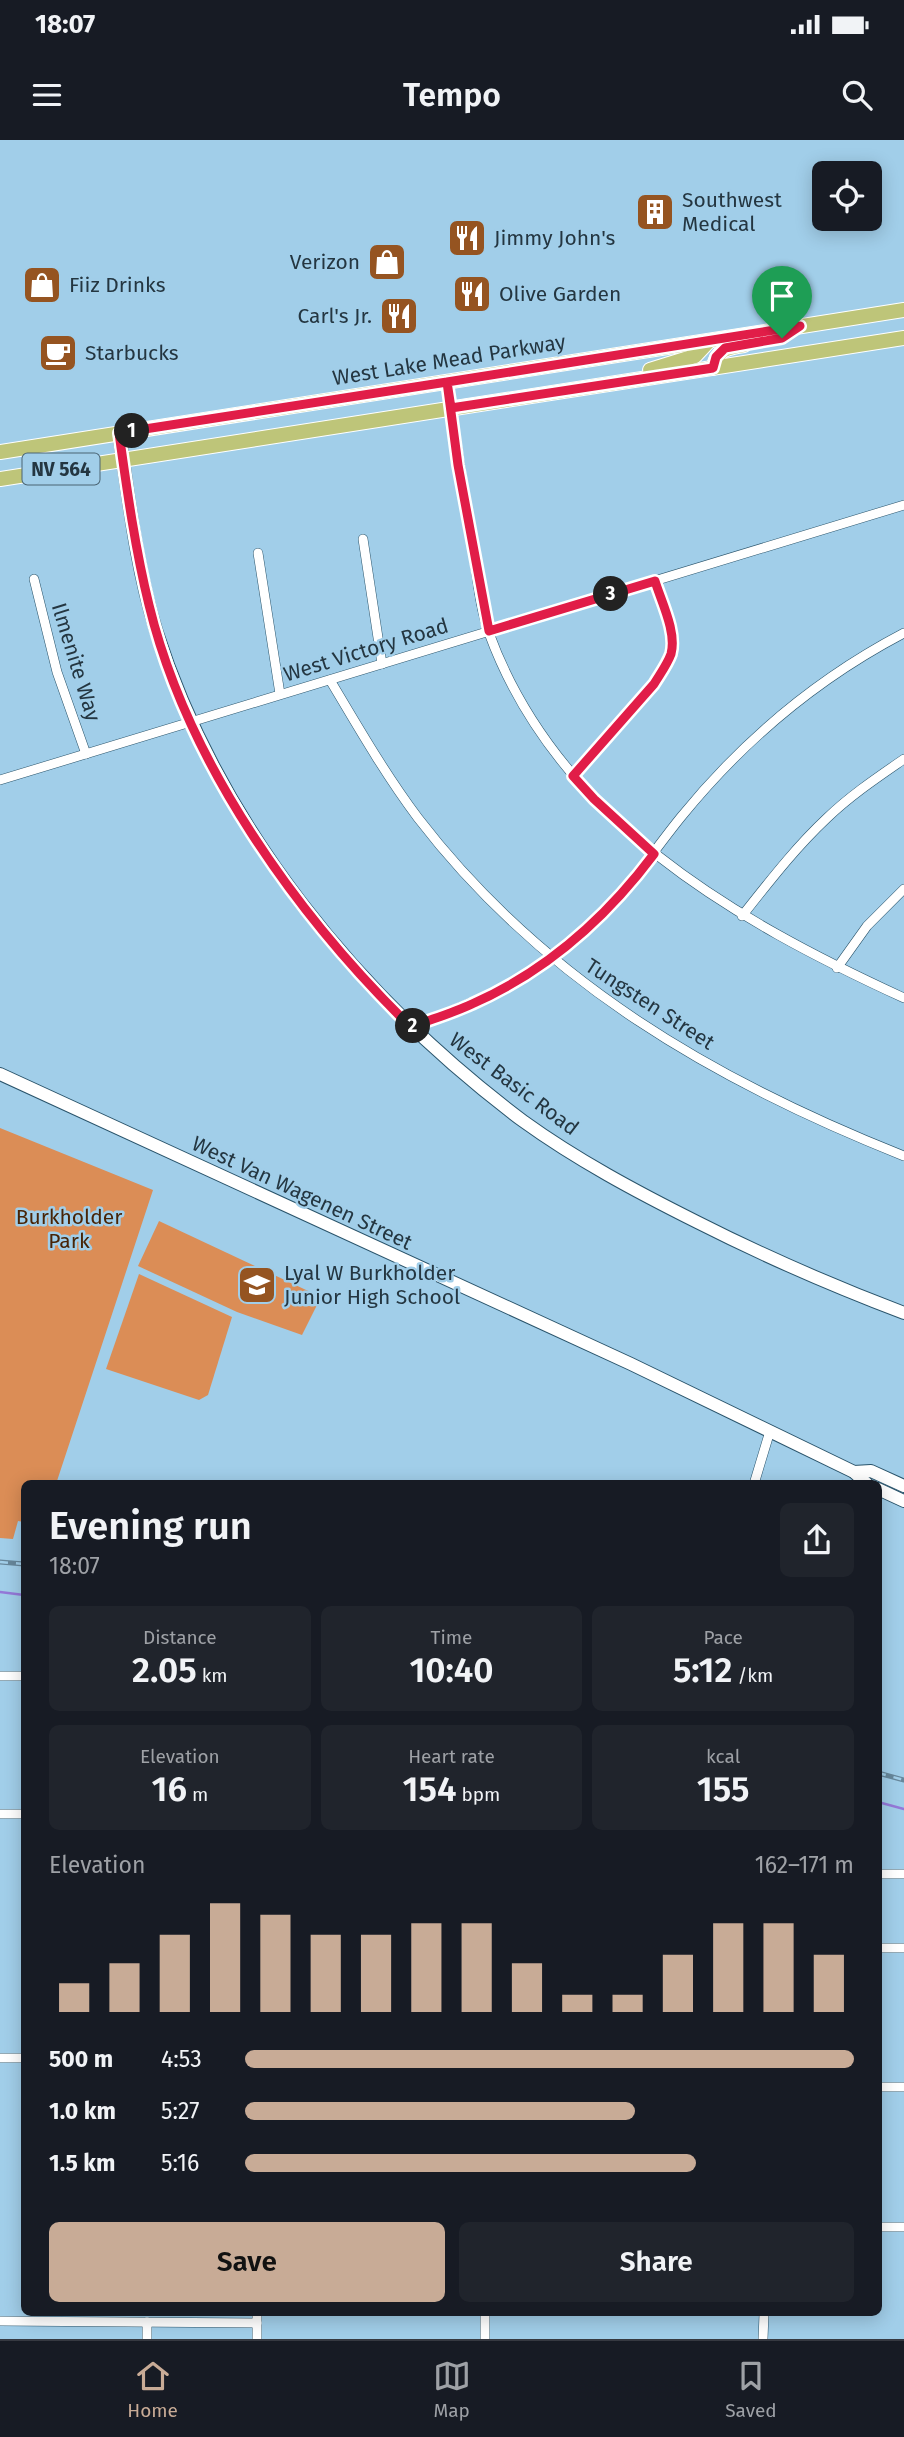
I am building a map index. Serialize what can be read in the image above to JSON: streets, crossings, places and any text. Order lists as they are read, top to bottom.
{
  "streets": {
    "main road": ["West Lake Mead Parkway", "NV 564"],
    "street": [
      "West Victory Road",
      "Ilmenite Way",
      "Tungsten Street",
      "West Basic Road",
      "West Van Wagenen Street"
    ]
  },
  "crossings": [
    ["West Lake Mead Parkway", "West Basic Road"],
    ["NV 564", "West Basic Road"],
    ["West Victory Road", "Ilmenite Way"],
    ["West Victory Road", "Tungsten Street"],
    ["West Victory Road", "West Basic Road"]
  ],
  "parks": ["Burkholder Park"],
  "places": {
    "building": ["Southwest Medical"],
    "restaurant": ["Jimmy John's", "Olive Garden", "Carl's Jr."],
    "shop": ["Verizon", "Fiiz Drinks"],
    "cafe": ["Starbucks"],
    "school or university": ["Lyal W Burkholder Junior High School"]
  },
  "page": {
    "status": "18:07",
    "header": "Tempo",
    "pins": ["1", "3", "2"],
    "heading": ["Evening run", "18:07"],
    "stats": [
      ["Distance", "2.05 km"],
      ["Time", "10:40"],
      ["Pace", "5:12 /km"],
      ["Elevation", "16 m"],
      ["Heart rate", "154 bpm"],
      ["kcal", "155"]
    ],
    "chart": ["Elevation", "162–171 m"],
    "list": [
      {
        "name": "500 m",
        "note": "4:53"
      },
      {
        "name": "1.0 km",
        "note": "5:27"
      },
      {
        "name": "1.5 km",
        "note": "5:16"
      }
    ],
    "buttons": ["Save", "Share"],
    "tabs": ["Home", "Map", "Saved"]
  }
}
